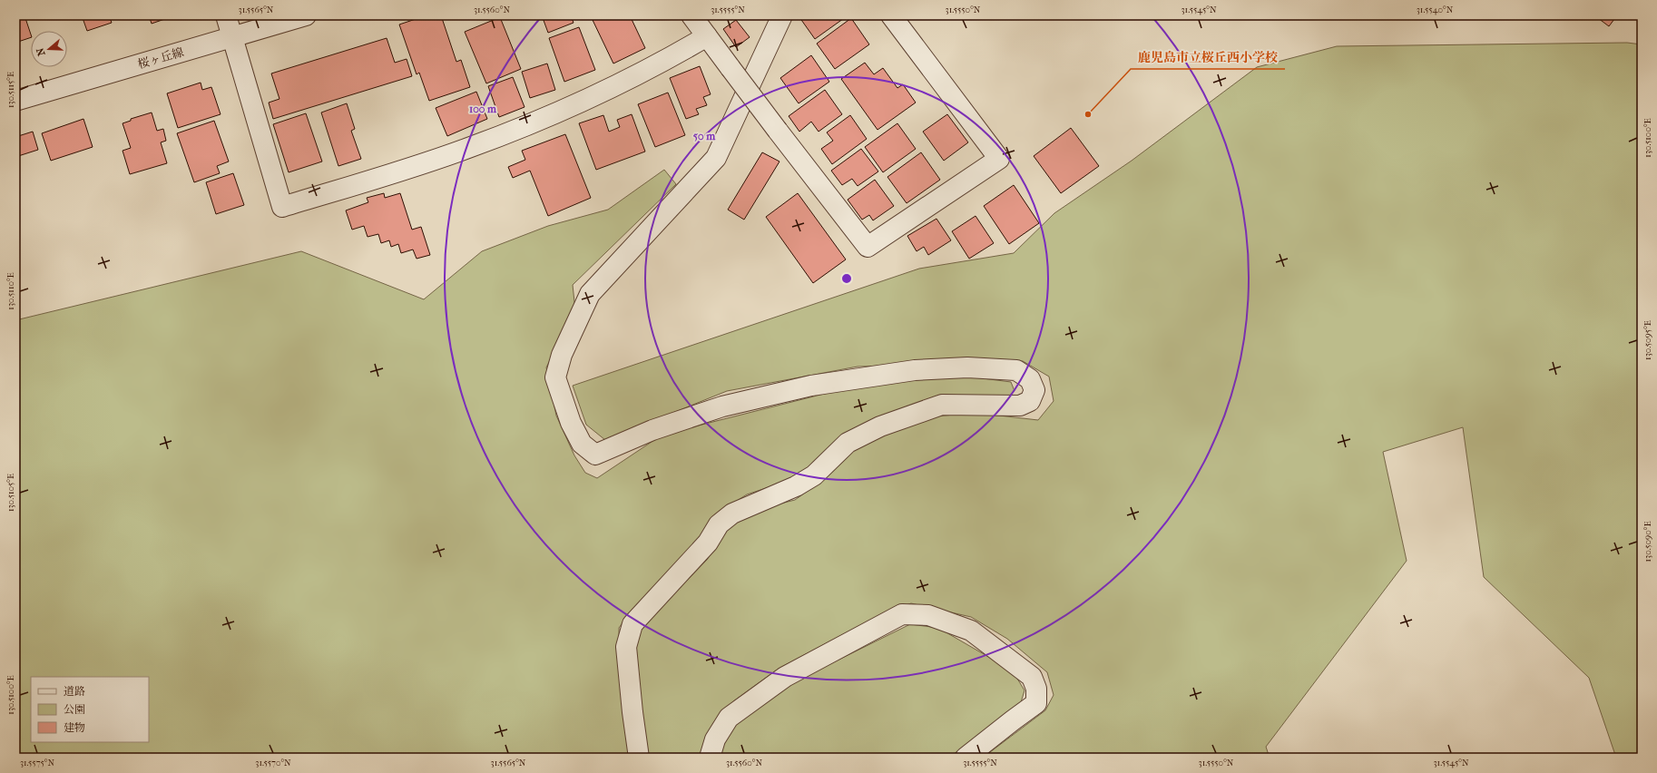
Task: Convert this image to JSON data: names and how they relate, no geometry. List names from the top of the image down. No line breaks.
{"streets":{"street":["桜ヶ丘線"]},"places":["鹿児島市立桜丘西小学校"],"legend":["道路","公園","建物"],"north":"left","coordinates":["31.5565°N","31.5560°N","31.5555°N","31.5550°N","31.5545°N","31.5540°N","130.5115°E","130.5100°E","130.5110°E","130.5095°E","130.5105°E","130.5090°E","31.5575°N","31.5570°N"],"rings":["100 m","50 m"]}
